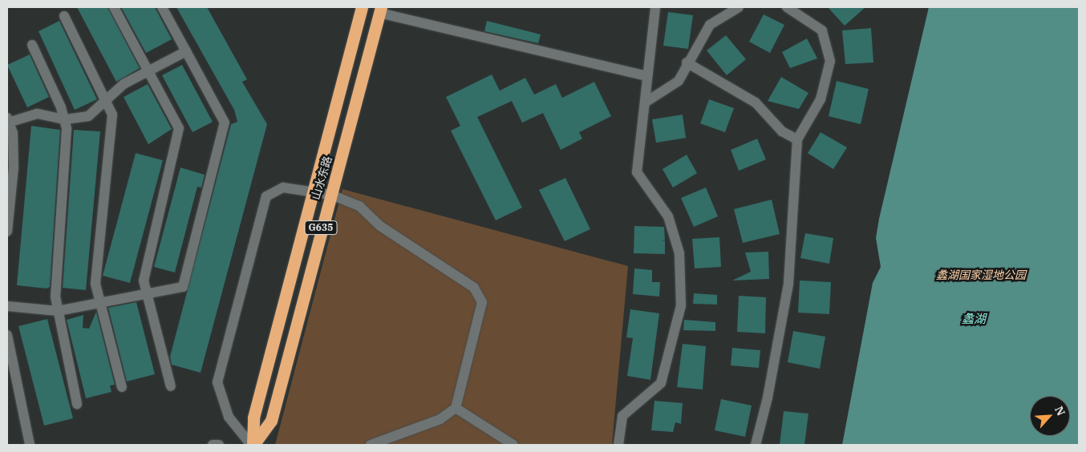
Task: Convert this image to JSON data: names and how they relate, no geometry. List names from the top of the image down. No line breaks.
{"streets":{"highway":["山水东路","G635"]},"water":["蠡湖"],"parks":["蠡湖国家湿地公园"],"north":"top right"}
